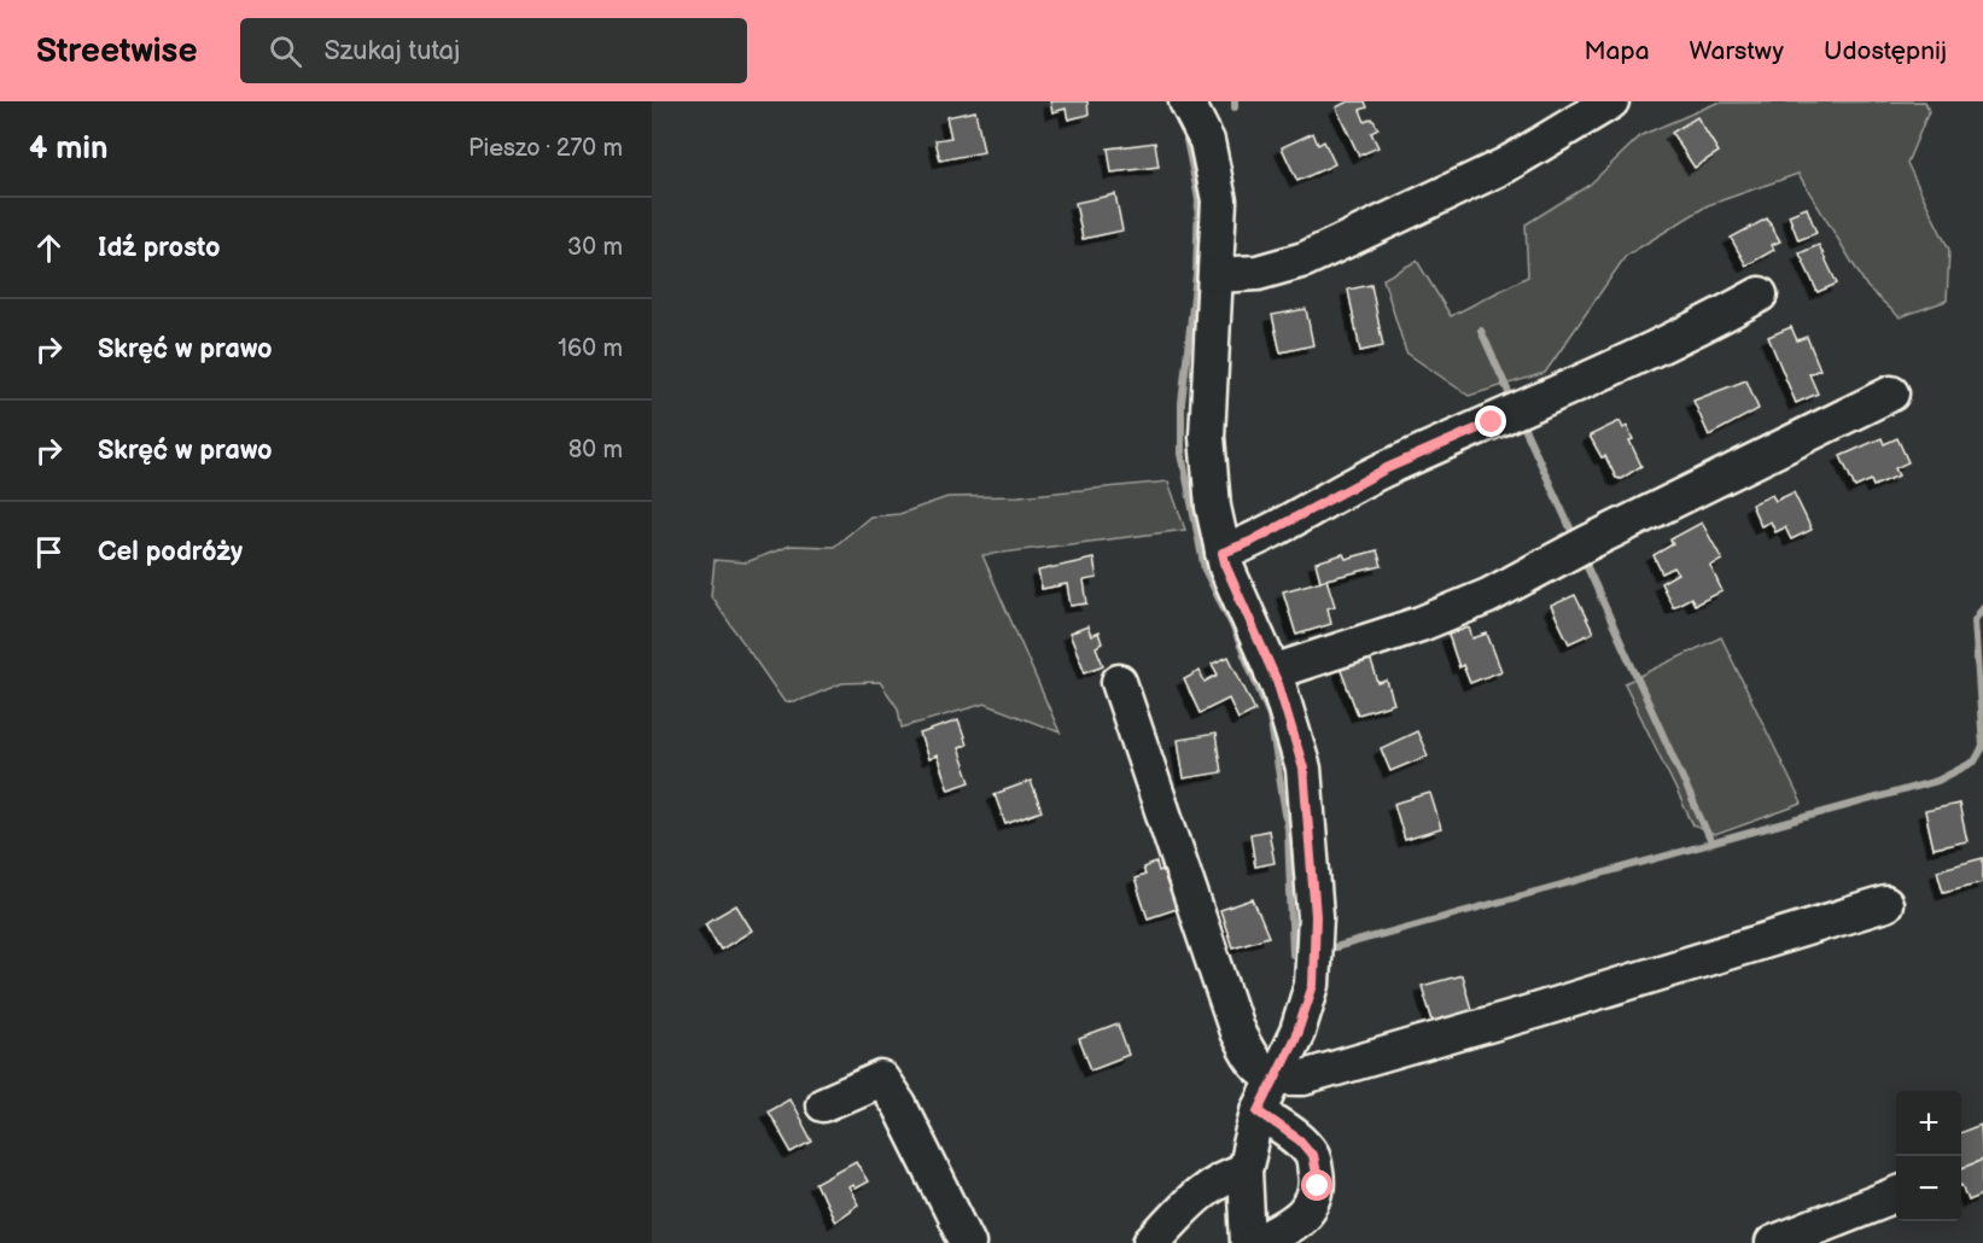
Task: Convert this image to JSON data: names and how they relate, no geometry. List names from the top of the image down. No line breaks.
{"page":{"header":"Streetwise","search":"Szukaj tutaj","nav":["Mapa","Warstwy","Udostępnij"],"heading":["4 min","Pieszo · 270 m"],"list":[["Idź prosto","30 m"],["Skręć w prawo","160 m"],["Skręć w prawo","80 m"],"Cel podróży"],"map_buttons":["+","−"]}}
